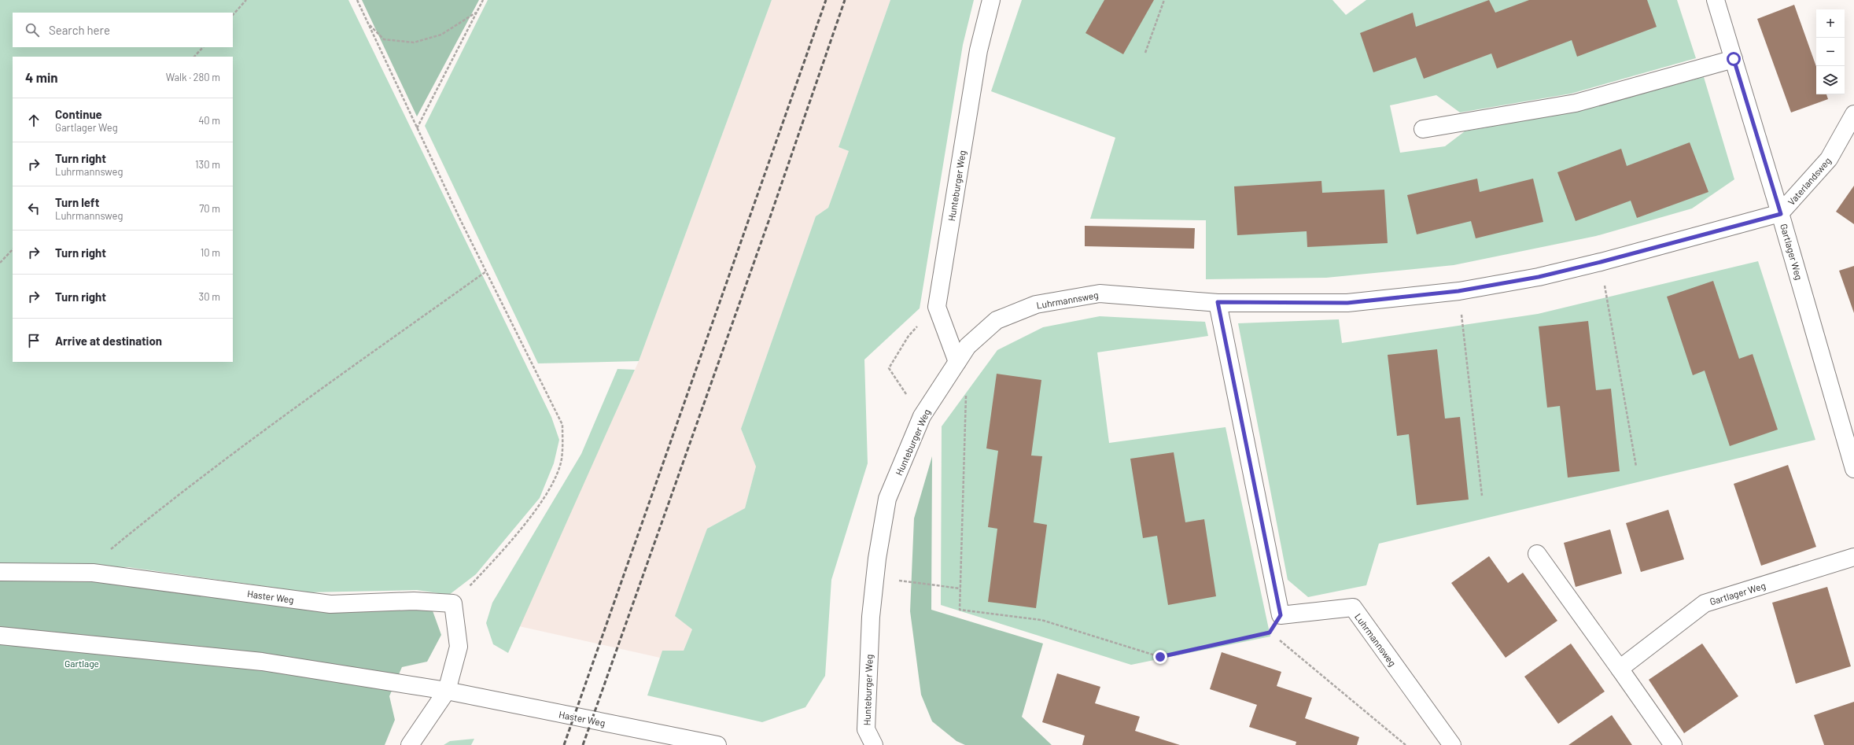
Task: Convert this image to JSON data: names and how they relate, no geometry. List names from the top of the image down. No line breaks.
{"streets":{"street":["Vaterlandsweg","Hunteburger Weg","Gartlager Weg","Luhrmannsweg","Haster Weg"]},"crossings":[["Vaterlandsweg","Gartlager Weg"],["Vaterlandsweg","Luhrmannsweg"],["Hunteburger Weg","Luhrmannsweg"],["Gartlager Weg","Luhrmannsweg"]],"parks":["Gartlage"],"page":{"map_buttons":["+","−"],"search":"Search here","heading":["4 min","Walk · 280 m"],"list":[["Continue","Gartlager Weg","40 m"],["Turn right","Luhrmannsweg","130 m"],["Turn left","Luhrmannsweg","70 m"],["Turn right","10 m"],["Turn right","30 m"],"Arrive at destination"]}}
